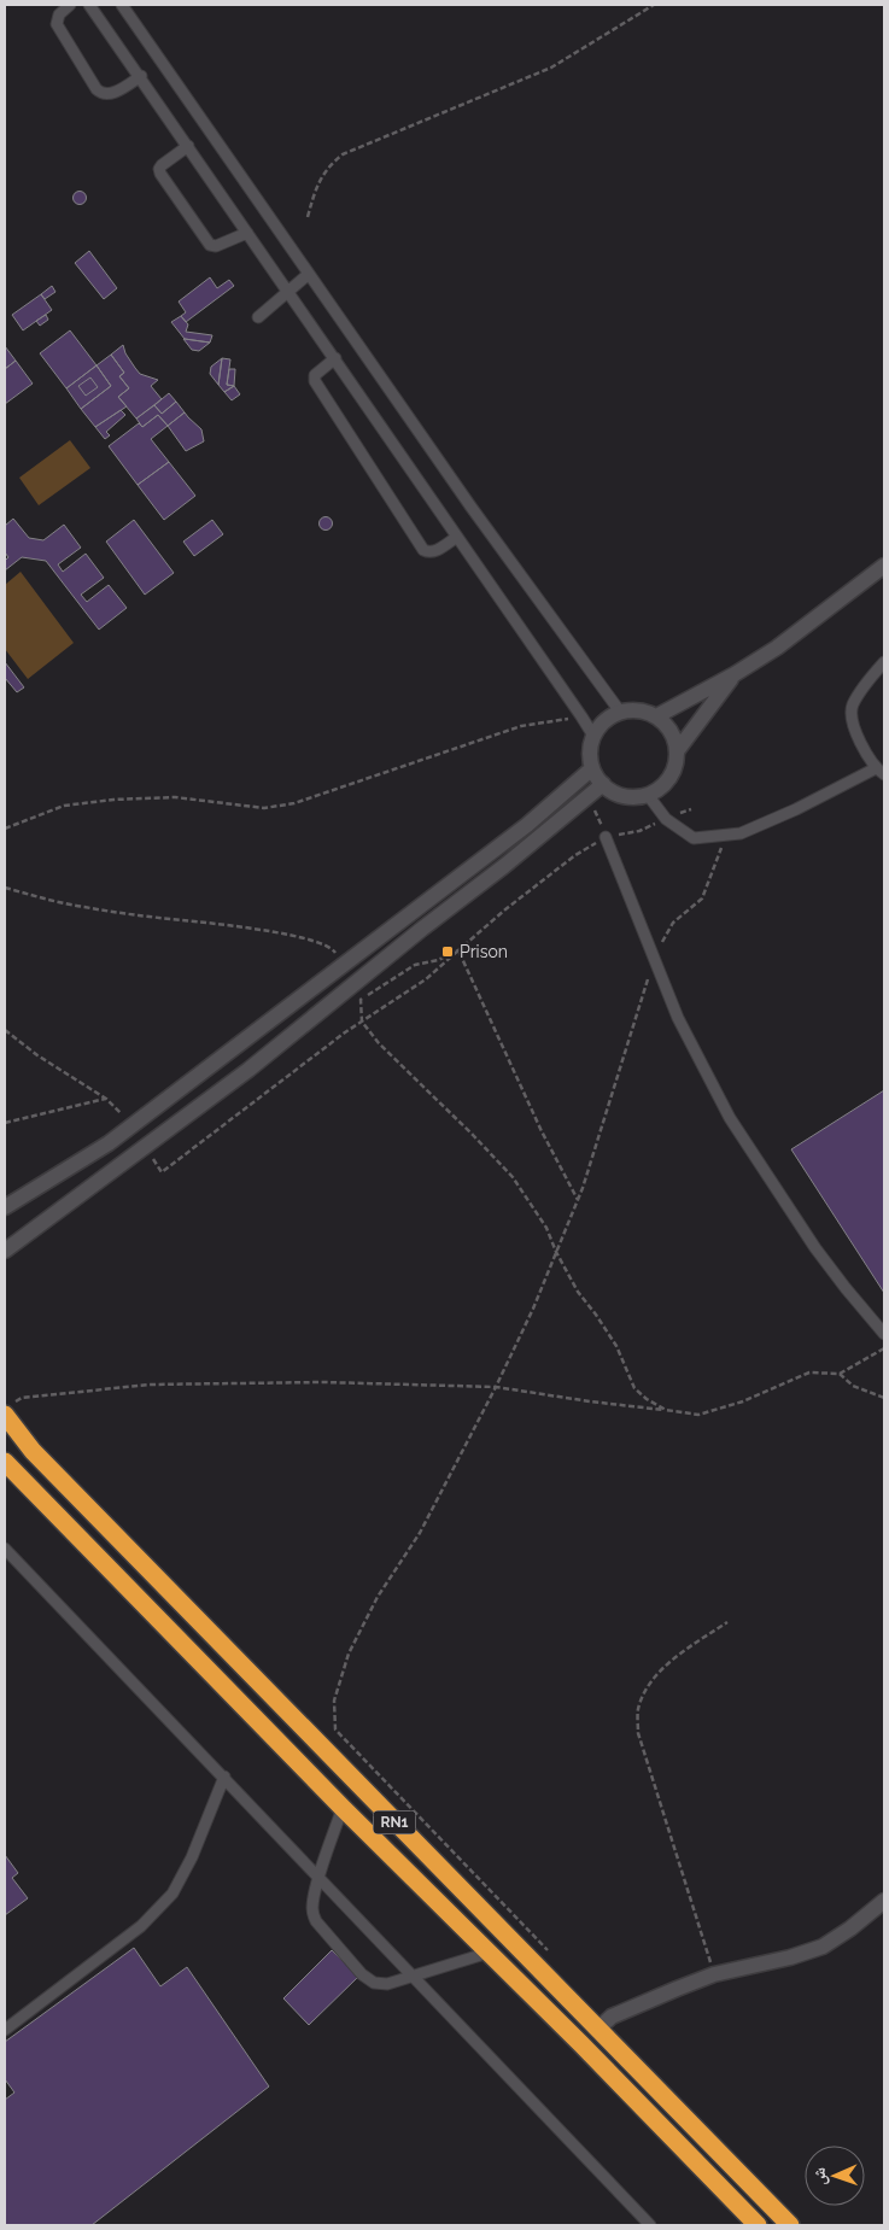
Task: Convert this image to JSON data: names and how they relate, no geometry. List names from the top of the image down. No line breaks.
{"streets":{"highway":["RN1"]},"places":{"transit":["Prison"]},"north":"left"}
